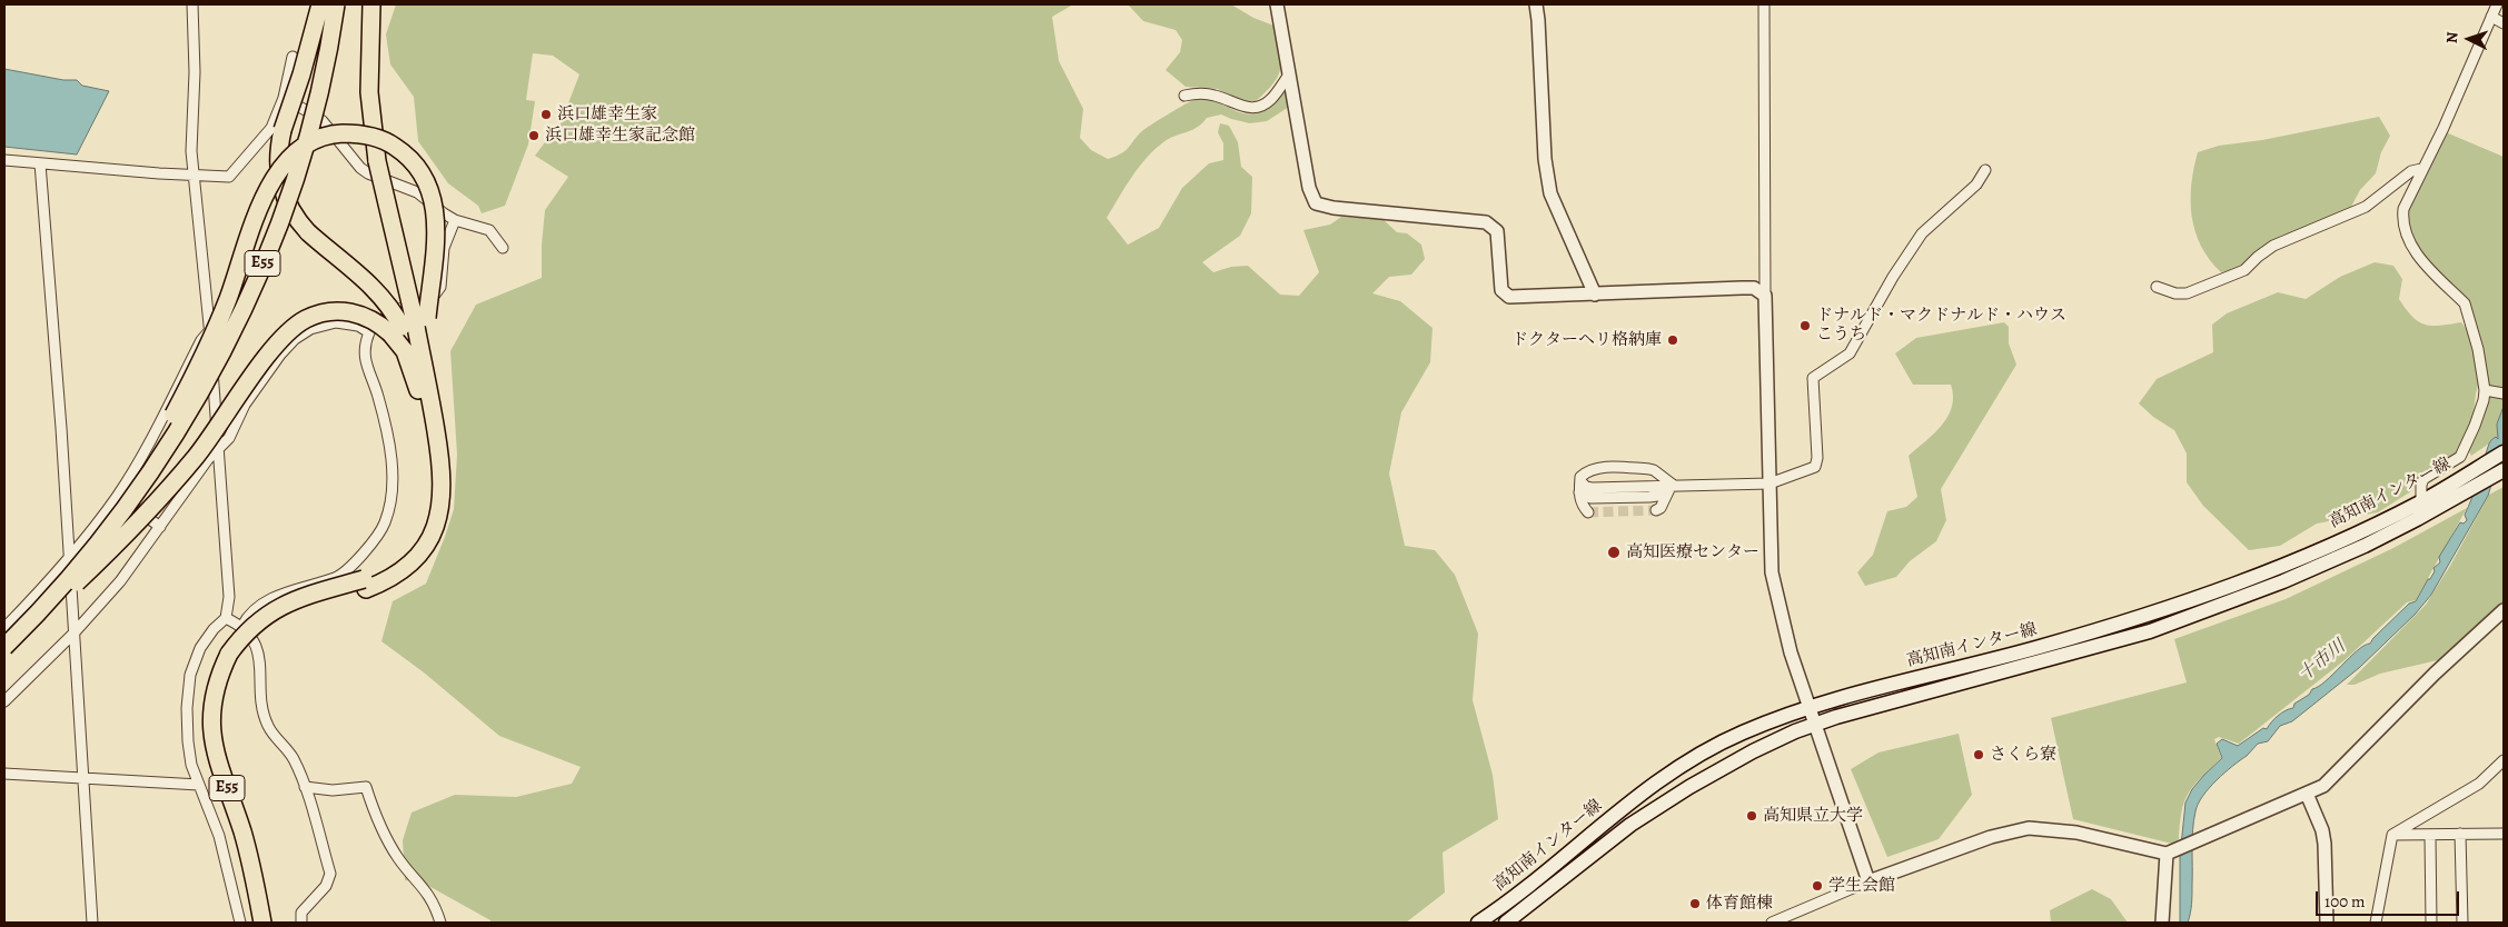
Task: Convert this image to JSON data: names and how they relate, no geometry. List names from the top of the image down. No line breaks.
{"streets":{"highway":["E55"],"main road":["高知南インター線"]},"water":["十市川"],"places":["浜口雄幸生家","浜口雄幸生家記念館","ドナルド・マクドナルド・ハウス こうち","ドクターヘリ格納庫","高知医療センター","さくら寮","高知県立大学","学生会館","体育館棟"],"scale_bar":"100 m","north":"left"}
